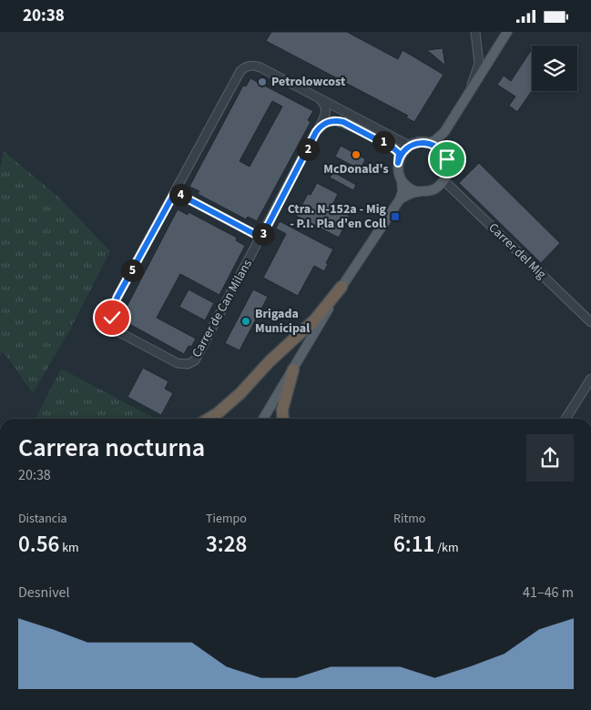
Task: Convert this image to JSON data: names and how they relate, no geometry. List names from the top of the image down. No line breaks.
{"streets":{"street":["Carrer del Mig","Carrer de Can Milans"]},"crossings":[["Carrer del Mig","Carrer de Can Milans"]],"places":{"other":["Petrolowcost","McDonald's","Brigada Municipal"],"transit":["Ctra. N-152a - Mig - P.I. Pla d'en Coll"]},"page":{"status":"20:38","pins":["1","2","4","3","5"],"heading":["Carrera nocturna","20:38"],"stats":[["Distancia","0.56 km"],["Tiempo","3:28"],["Ritmo","6:11 /km"]],"chart":["Desnivel","41–46 m"]}}
